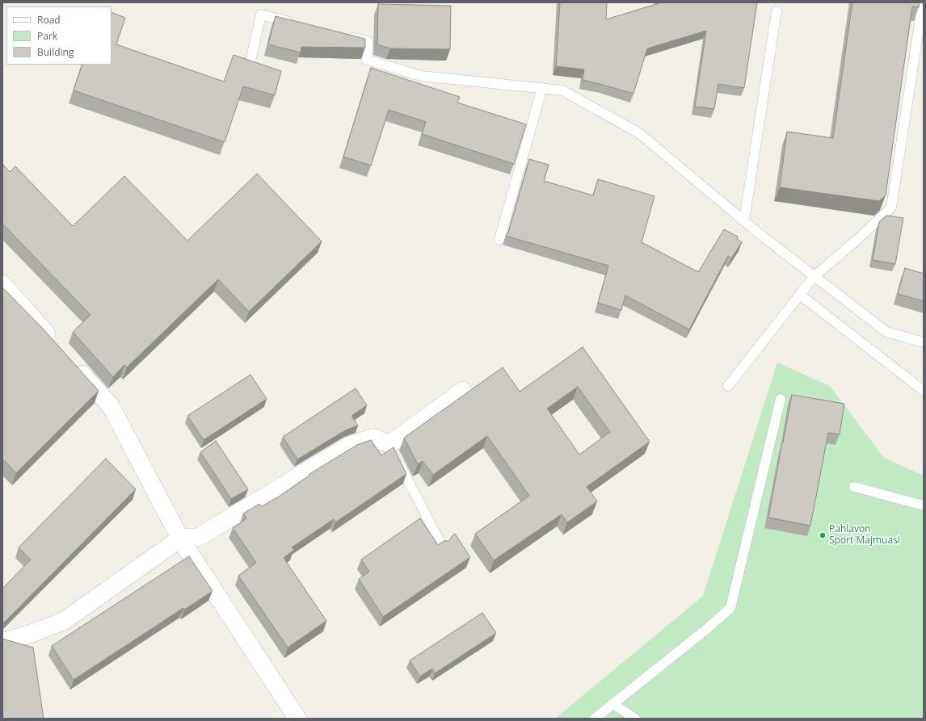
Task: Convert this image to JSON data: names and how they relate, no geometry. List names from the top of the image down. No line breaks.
{"places":["Pahlavon Sport Majmuasi"],"legend":["Road","Park","Building"]}
